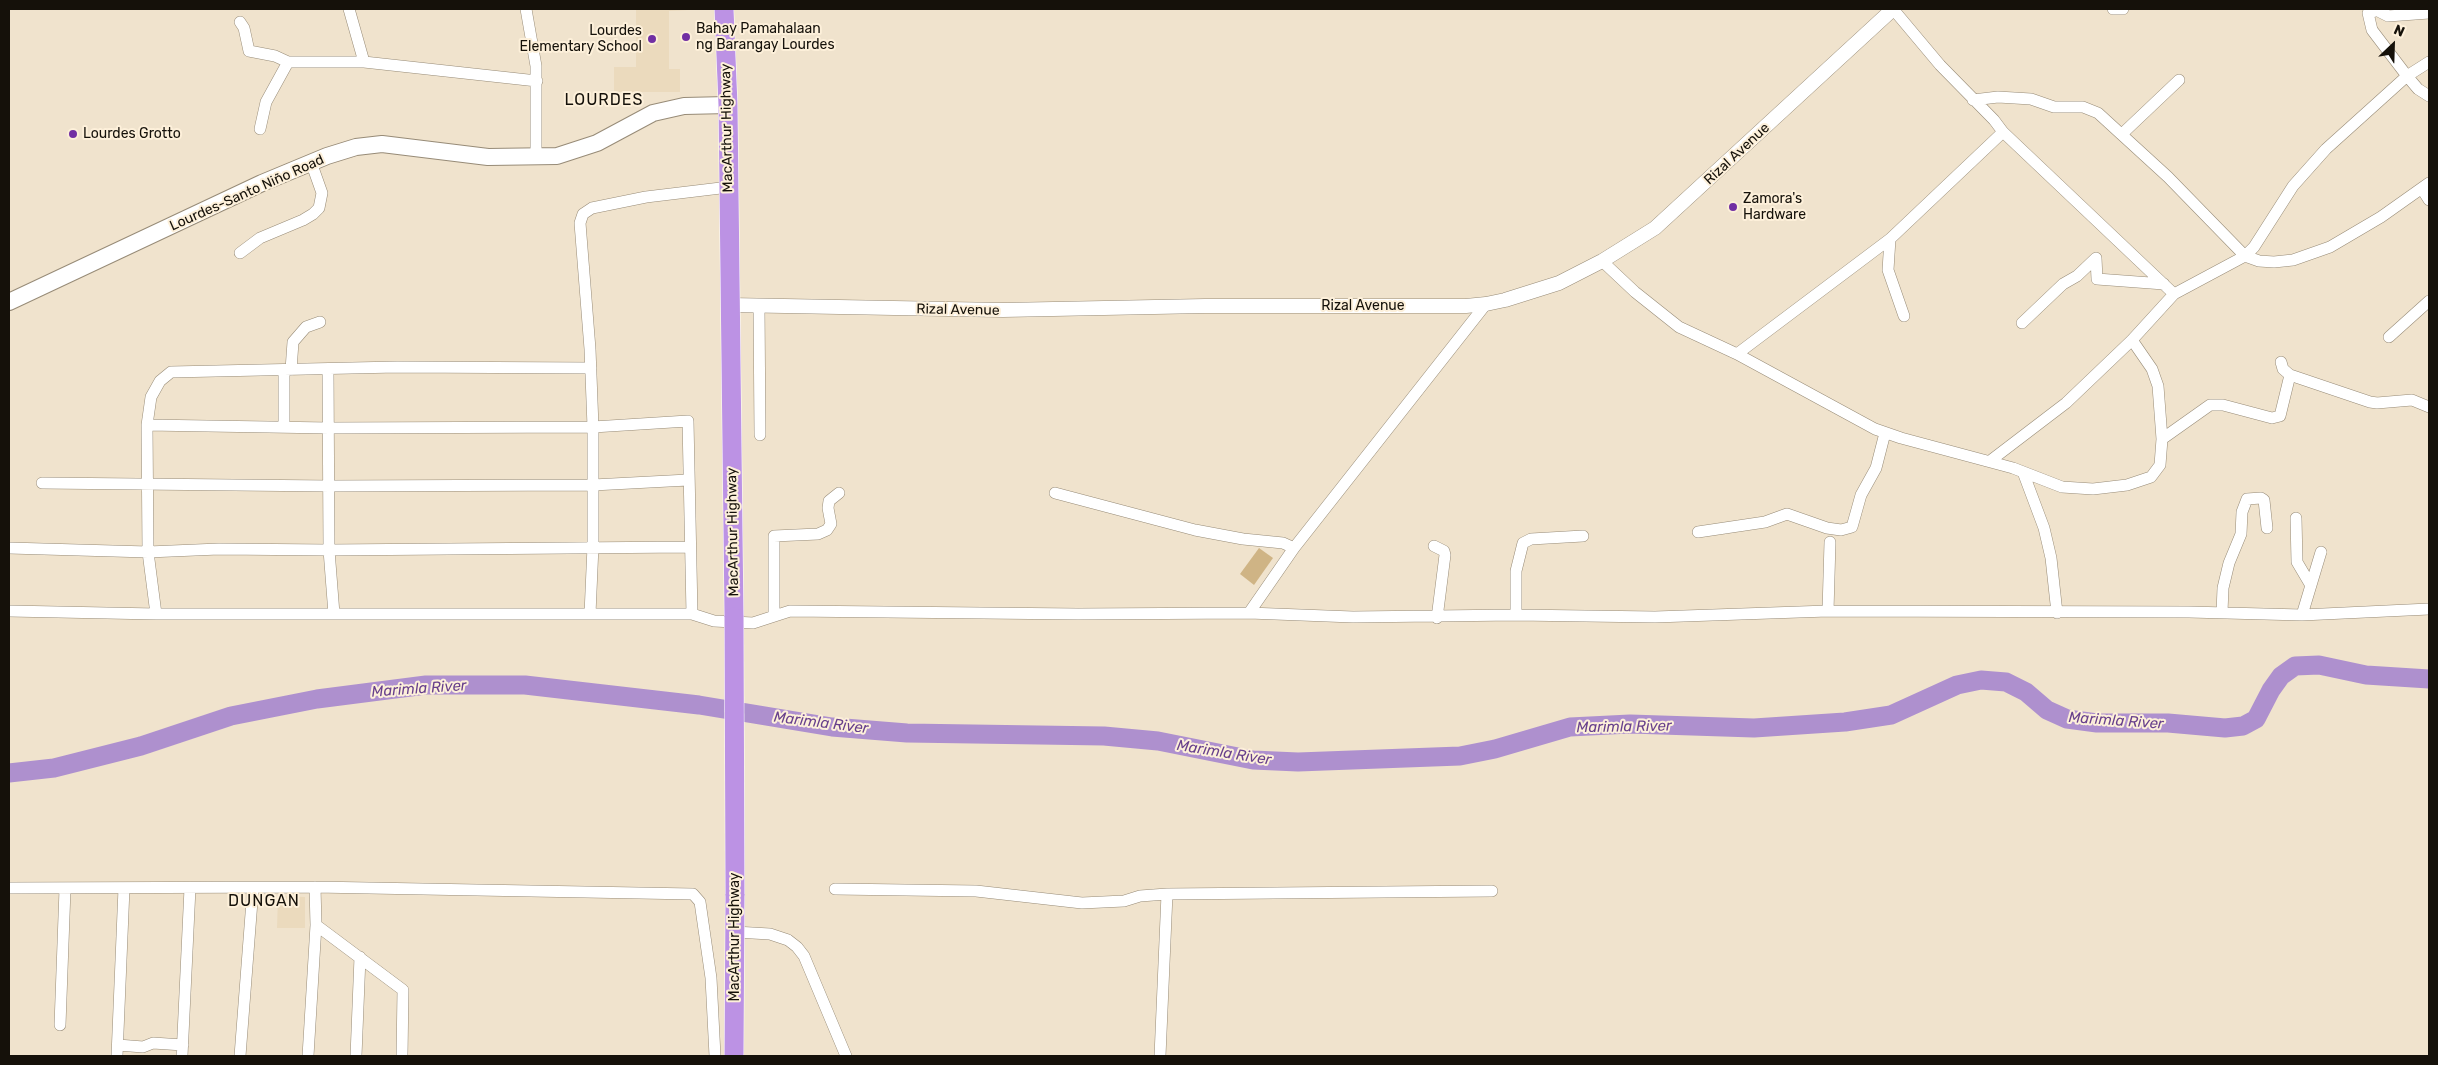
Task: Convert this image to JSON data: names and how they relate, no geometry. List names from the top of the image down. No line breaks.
{"streets":{"highway":["MacArthur Highway"],"main road":["Lourdes-Santo Niño Road"],"street":["Rizal Avenue"]},"crossings":[["MacArthur Highway","Rizal Avenue"],["MacArthur Highway","Lourdes-Santo Niño Road"]],"districts":["LOURDES","DUNGAN"],"water":["Marimla River"],"places":["Bahay Pamahalaan ng Barangay Lourdes","Lourdes Elementary School","Lourdes Grotto","Zamora's Hardware"],"north":"top right"}
